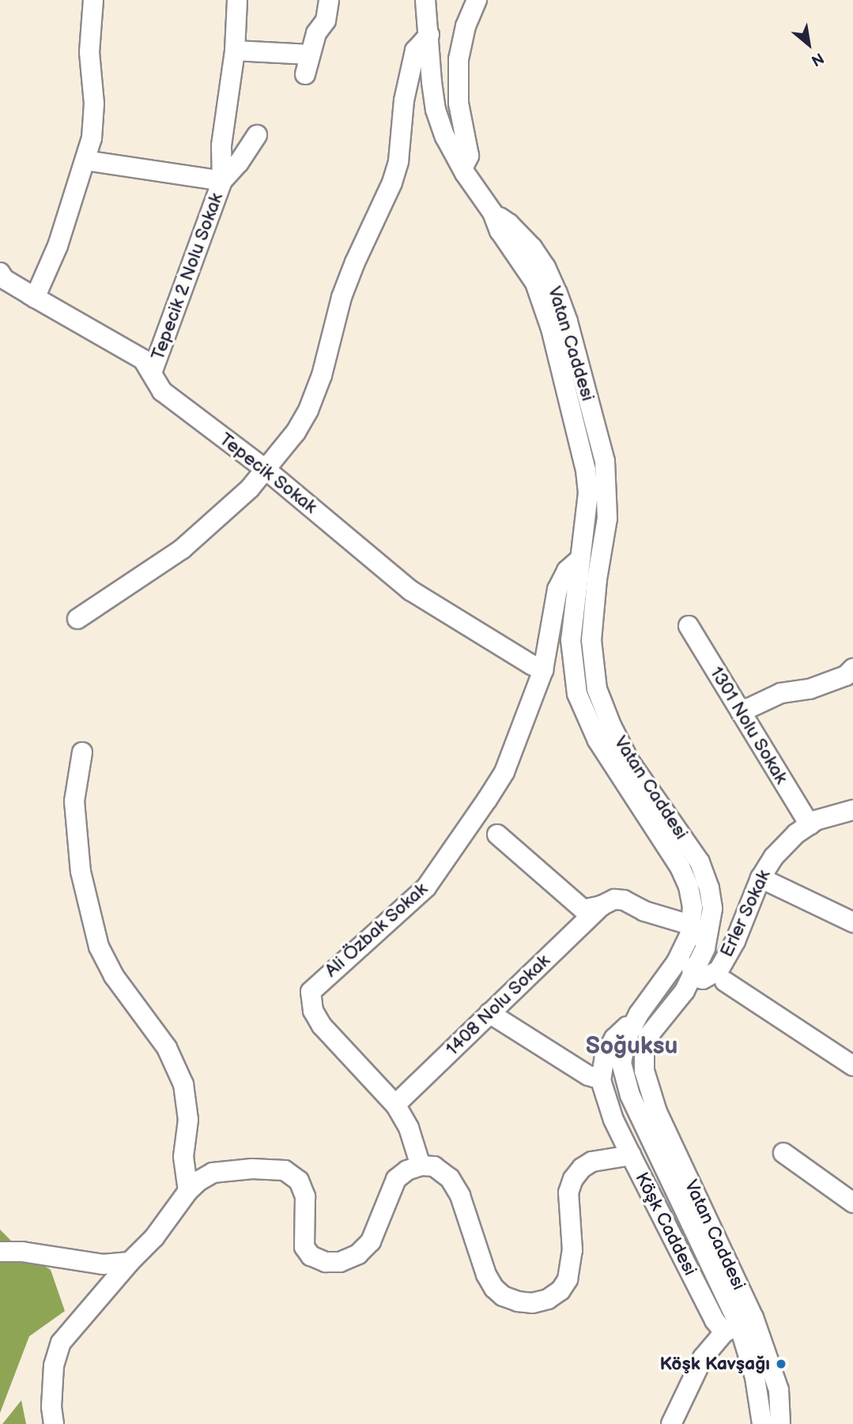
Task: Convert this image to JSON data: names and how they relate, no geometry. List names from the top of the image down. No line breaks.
{"streets":{"street":["Tepecik 2 Nolu Sokak","Vatan Caddesi","Tepecik Sokak","1301 Nolu Sokak","Erler Sokak","Ali Özbak Sokak","1408 Nolu Sokak","Köşk Caddesi"]},"crossings":[["Tepecik 2 Nolu Sokak","Tepecik Sokak"],["Vatan Caddesi","Erler Sokak"],["Vatan Caddesi","Ali Özbak Sokak"],["Vatan Caddesi","Köşk Caddesi"],["Tepecik Sokak","Ali Özbak Sokak"],["1301 Nolu Sokak","Erler Sokak"],["Ali Özbak Sokak","1408 Nolu Sokak"],["Ali Özbak Sokak","Köşk Caddesi"]],"districts":["Soğuksu"],"places":["Köşk Kavşağı"],"north":"bottom right"}
